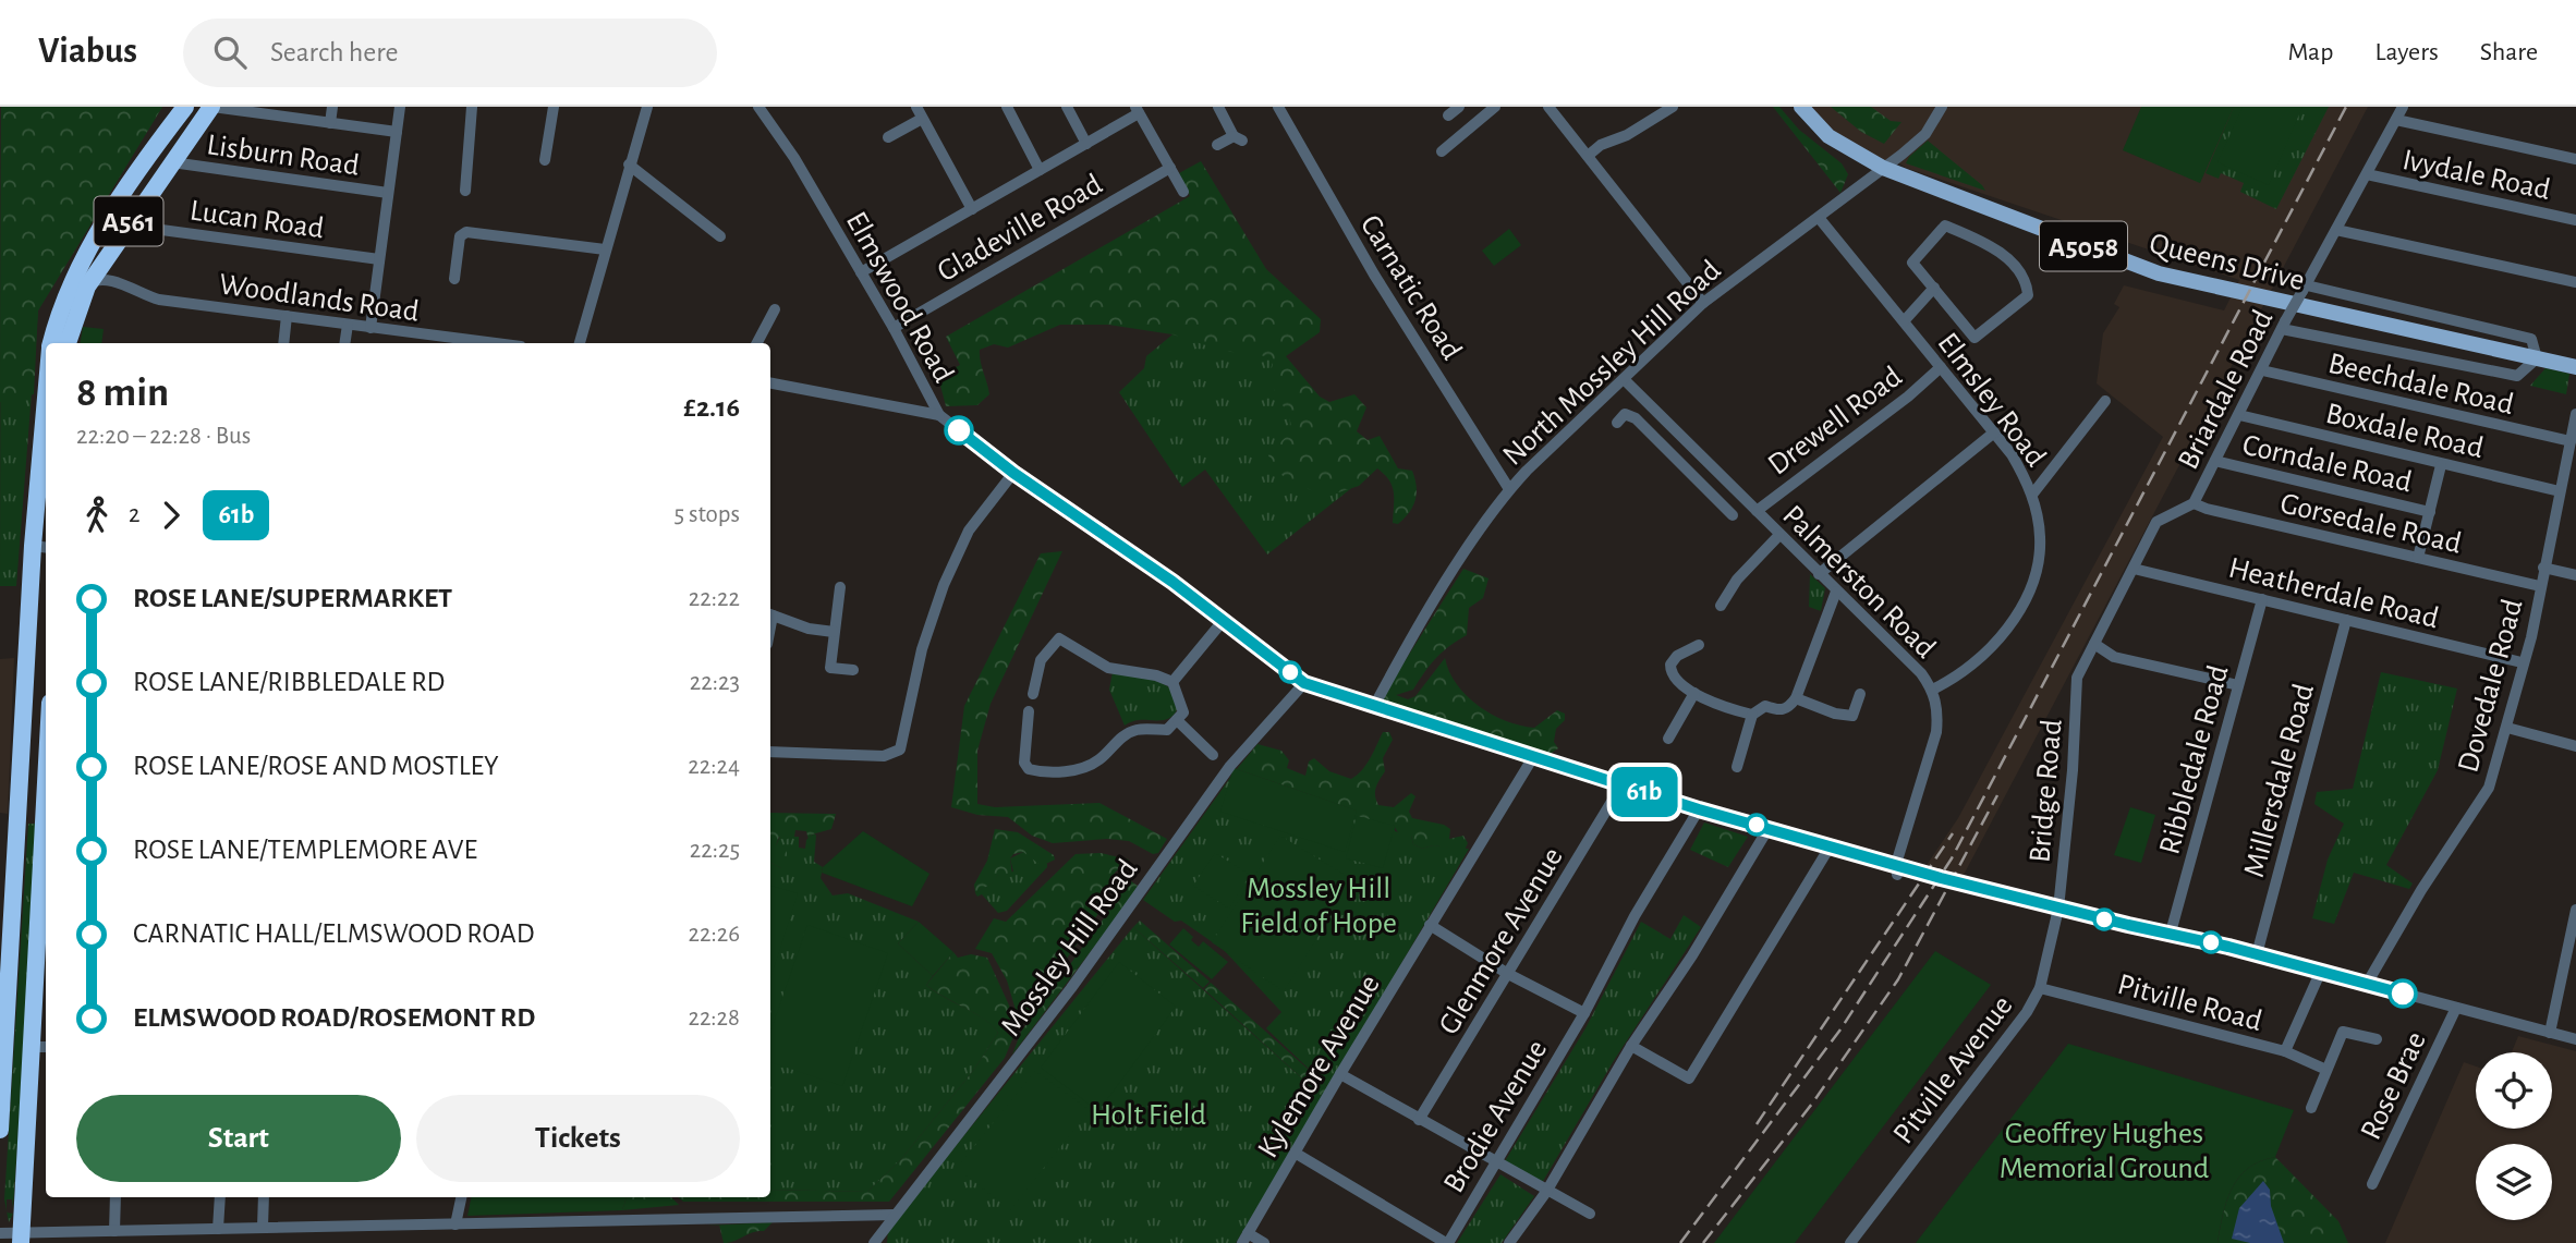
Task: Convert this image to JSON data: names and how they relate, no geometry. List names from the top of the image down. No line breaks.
{"streets":{"highway":["A561"],"main road":["A5058","Queens Drive"],"street":["Lisburn Road","Ivydale Road","Lucan Road","Gladeville Road","Carnatic Road","Woodlands Road","Elmswood Road","North Mossley Hill Road","Beechdale Road","Briardale Road","Elmsley Road","Drewell Road","Boxdale Road","Corndale Road","Gorsedale Road","Palmerston Road","Heatherdale Road","Dovedale Road","Ribbledale Road","Millersdale Road","Bridge Road","Glenmore Avenue","Mossley Hill Road","Pitville Road","Kylemore Avenue","Pitville Avenue","Rose Brae","Brodie Avenue"]},"crossings":[["Lisburn Road","A561"],["Ivydale Road","Briardale Road"],["Lucan Road","A561"],["Gladeville Road","Elmswood Road"],["Queens Drive","North Mossley Hill Road"],["Queens Drive","Briardale Road"],["Carnatic Road","North Mossley Hill Road"],["Elmswood Road","North Mossley Hill Road"],["Elmswood Road","Palmerston Road"],["Elmswood Road","Dovedale Road"],["Elmswood Road","Ribbledale Road"],["Elmswood Road","Millersdale Road"],["Elmswood Road","Bridge Road"],["Elmswood Road","Glenmore Avenue"],["Elmswood Road","Mossley Hill Road"],["Elmswood Road","Pitville Road"],["Elmswood Road","Kylemore Avenue"],["Elmswood Road","Pitville Avenue"],["Elmswood Road","Rose Brae"],["Elmswood Road","Brodie Avenue"],["North Mossley Hill Road","Elmsley Road"],["North Mossley Hill Road","Palmerston Road"],["Beechdale Road","Briardale Road"],["Beechdale Road","Dovedale Road"],["Briardale Road","Boxdale Road"],["Briardale Road","Corndale Road"],["Briardale Road","Gorsedale Road"],["Briardale Road","Heatherdale Road"],["Briardale Road","Bridge Road"],["Elmsley Road","Drewell Road"],["Elmsley Road","Palmerston Road"],["Drewell Road","Palmerston Road"],["Boxdale Road","Dovedale Road"],["Gorsedale Road","Dovedale Road"],["Heatherdale Road","Dovedale Road"],["Heatherdale Road","Ribbledale Road"],["Heatherdale Road","Millersdale Road"],["Bridge Road","Pitville Avenue"],["Pitville Road","Pitville Avenue"]],"parks":["Mossley Hill Field of Hope","Holt Field","Geoffrey Hughes Memorial Ground"],"lines":["bus line 61b"],"page":{"header":"Viabus","search":"Search here","nav":["Map","Layers","Share"],"on_map":"61b","heading":["8 min","22:20 – 22:28 · Bus","£2.16"],"legs":["2","61b","5 stops"],"list":[{"name":"ROSE LANE/SUPERMARKET","value":"22:22"},{"name":"ROSE LANE/RIBBLEDALE RD","value":"22:23"},{"name":"ROSE LANE/ROSE AND MOSTLEY","value":"22:24"},{"name":"ROSE LANE/TEMPLEMORE AVE","value":"22:25"},{"name":"CARNATIC HALL/ELMSWOOD ROAD","value":"22:26"},{"name":"ELMSWOOD ROAD/ROSEMONT RD","value":"22:28"}],"buttons":["Start","Tickets"]}}
